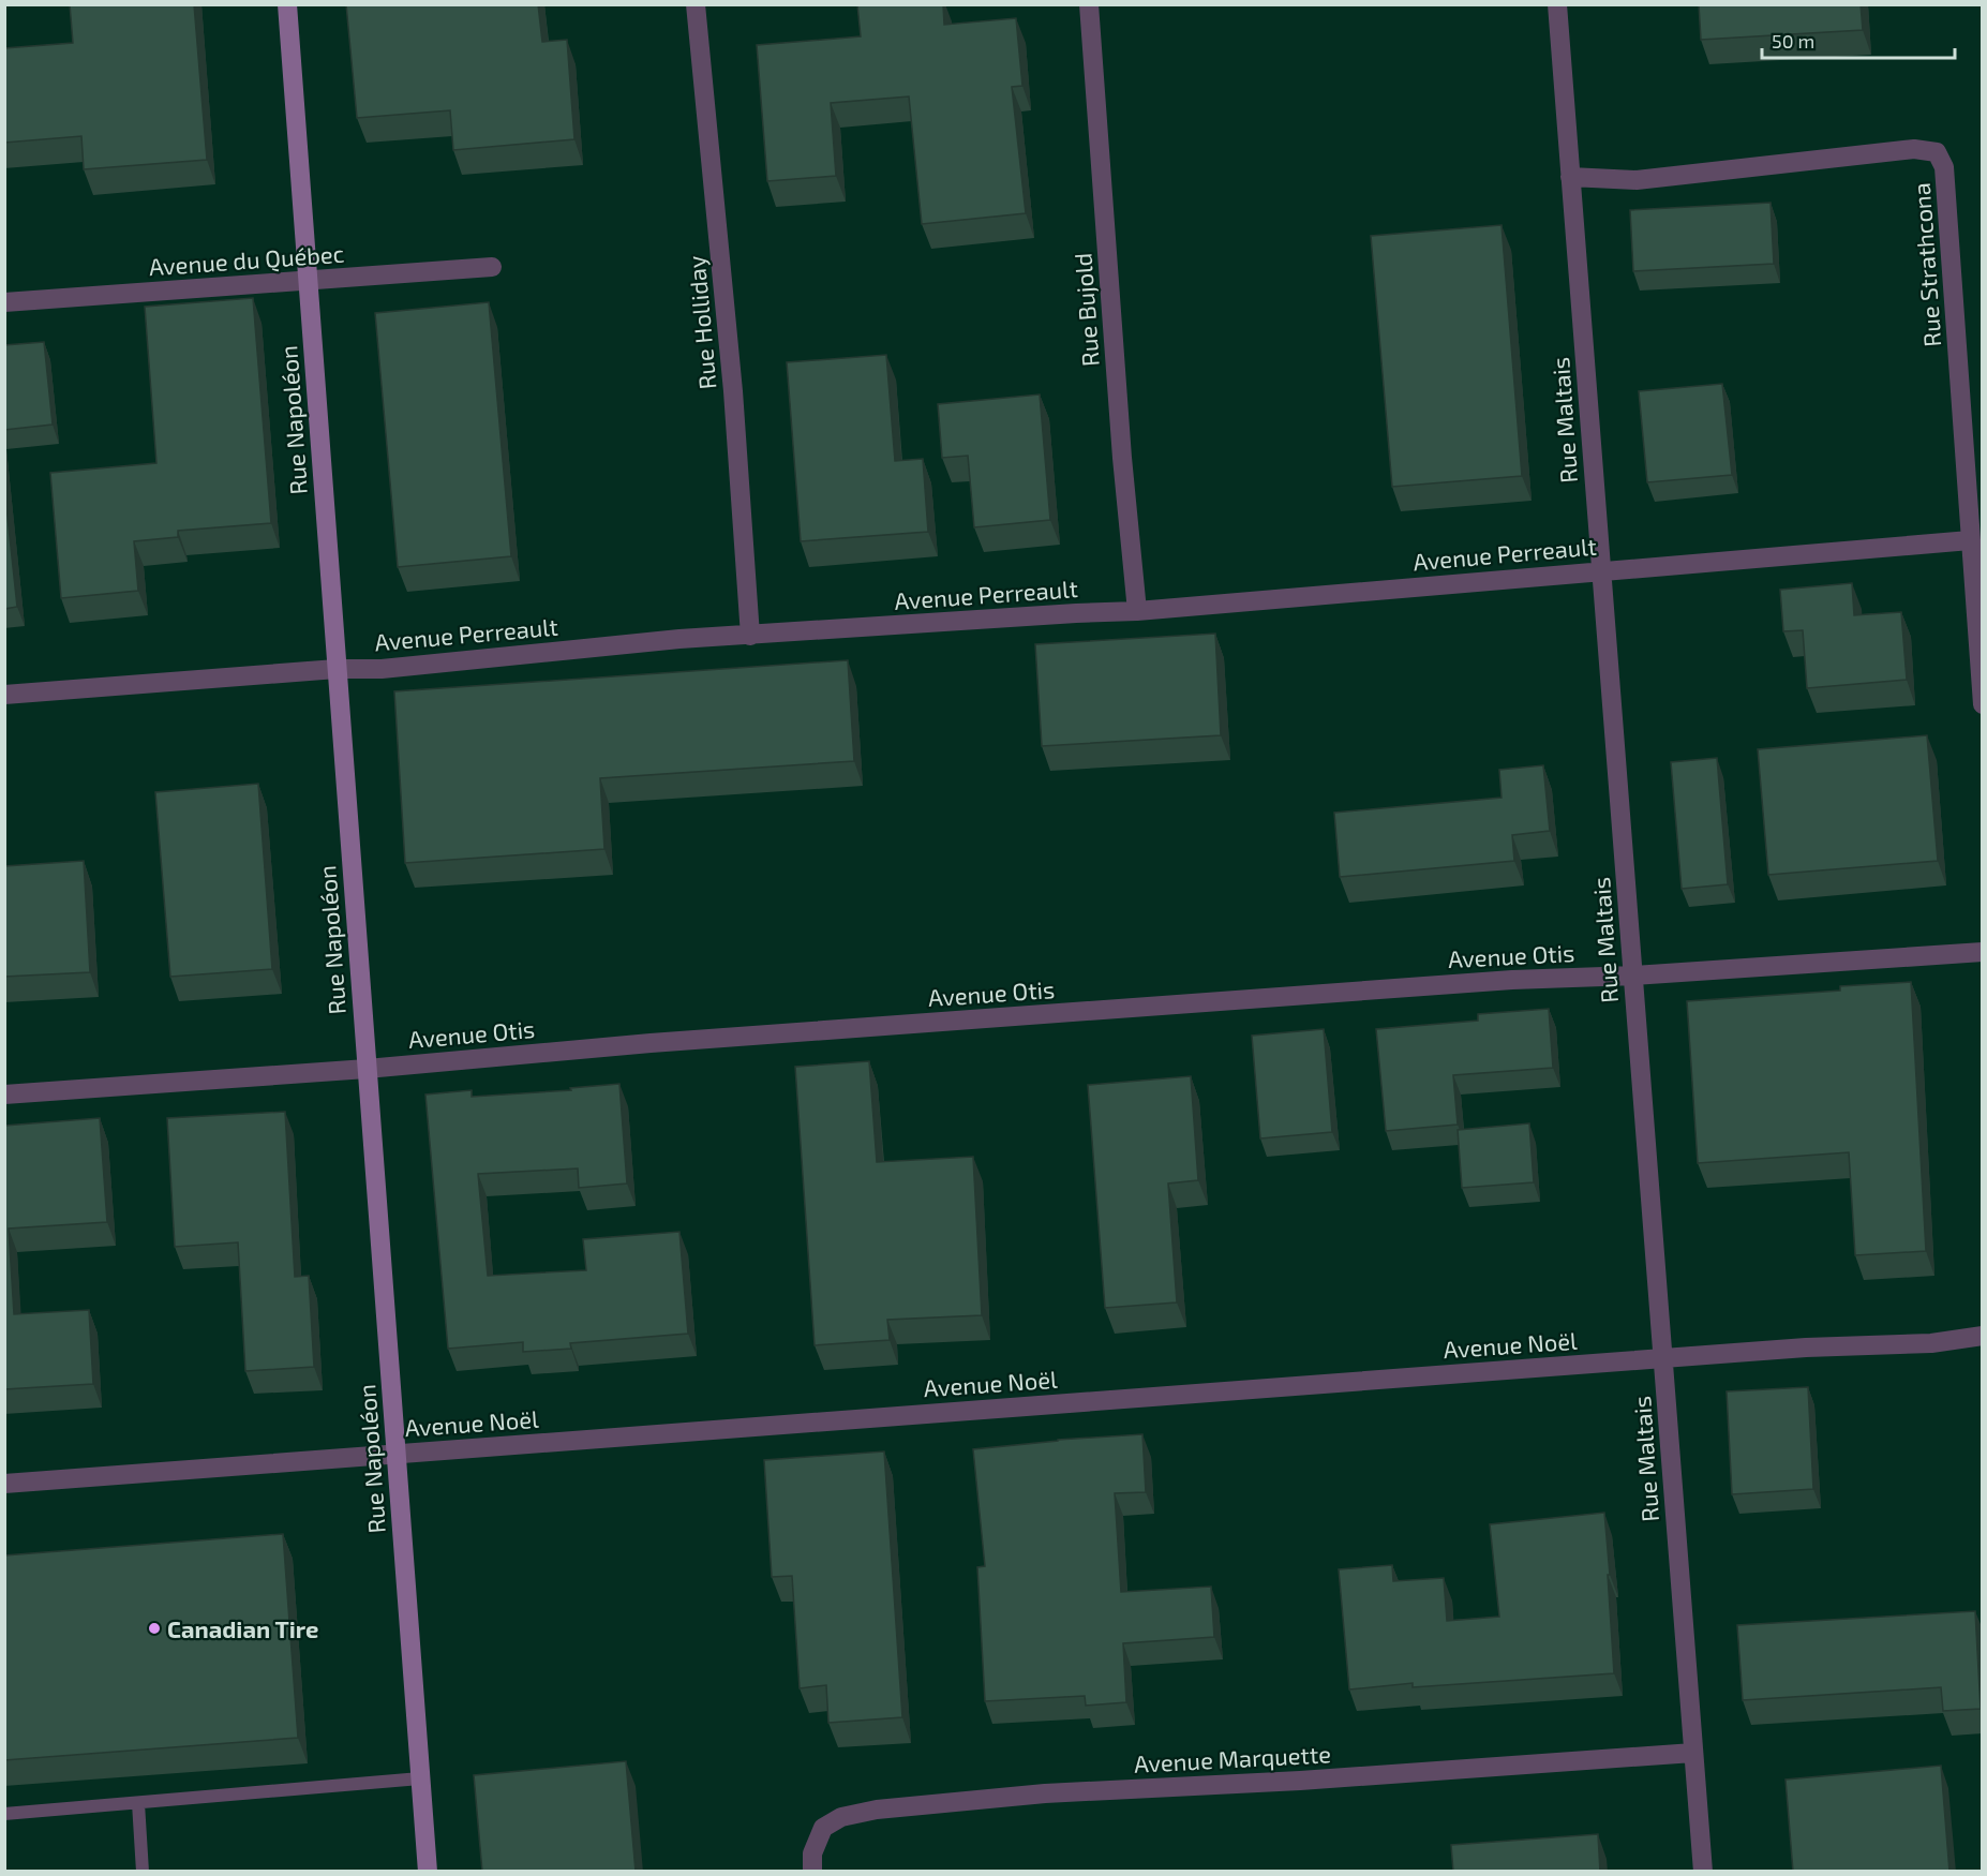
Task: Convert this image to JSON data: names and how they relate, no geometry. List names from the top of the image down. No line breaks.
{"streets":{"street":["Avenue du Québec","Rue Strathcona","Rue Bujold","Rue Holliday","Rue Napoléon","Rue Maltais","Avenue Perreault","Avenue Otis","Avenue Noël","Avenue Marquette"]},"crossings":[["Avenue du Québec","Rue Napoléon"],["Rue Strathcona","Rue Maltais"],["Rue Strathcona","Avenue Perreault"],["Rue Bujold","Avenue Perreault"],["Rue Holliday","Avenue Perreault"],["Rue Napoléon","Avenue Perreault"],["Rue Napoléon","Avenue Otis"],["Rue Napoléon","Avenue Noël"],["Rue Maltais","Avenue Perreault"],["Rue Maltais","Avenue Otis"],["Rue Maltais","Avenue Noël"],["Rue Maltais","Avenue Marquette"]],"places":["Canadian Tire"],"scale_bar":"50 m"}
